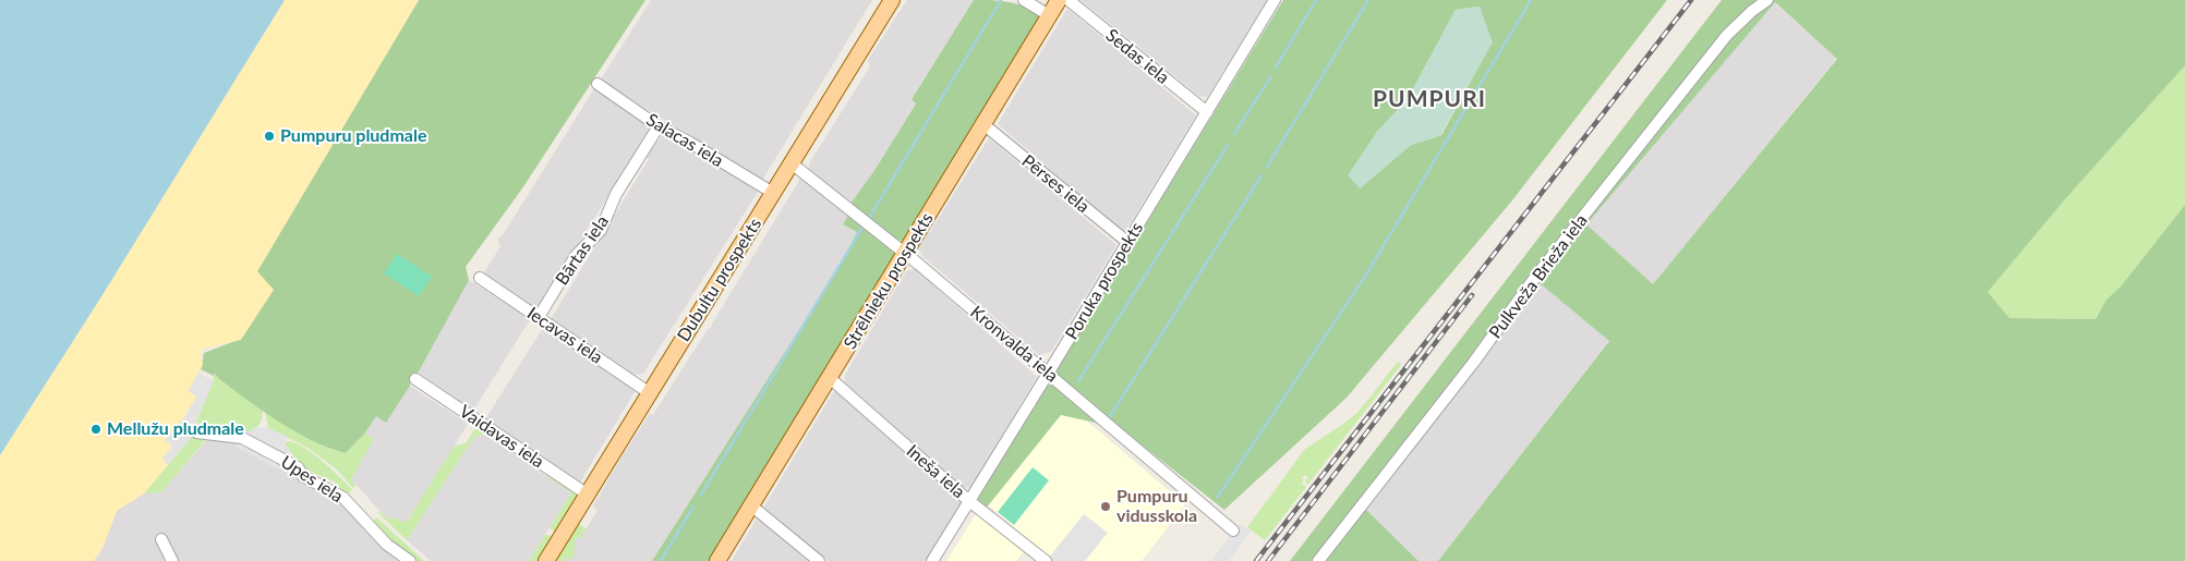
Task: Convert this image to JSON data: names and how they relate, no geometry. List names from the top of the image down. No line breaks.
{"streets":{"main road":["Dubultu prospekts","Strēlnieku prospekts"],"street":["Sedas iela","Salacas iela","Pērses iela","Bārtas iela","Pulkveža Brieža iela","Poruka prospekts","Iecavas iela","Kronvalda iela","Vaidavas iela","Ineša iela","Upes iela"]},"crossings":[["Sedas iela","Poruka prospekts"],["Salacas iela","Bārtas iela"],["Salacas iela","Dubultu prospekts"],["Pērses iela","Strēlnieku prospekts"],["Pērses iela","Poruka prospekts"],["Bārtas iela","Iecavas iela"],["Dubultu prospekts","Iecavas iela"],["Dubultu prospekts","Kronvalda iela"],["Dubultu prospekts","Vaidavas iela"],["Strēlnieku prospekts","Kronvalda iela"],["Strēlnieku prospekts","Ineša iela"],["Poruka prospekts","Kronvalda iela"],["Poruka prospekts","Ineša iela"]],"districts":["PUMPURI"],"places":["Pumpuru pludmale","Mellužu pludmale","Pumpuru vidusskola"]}
